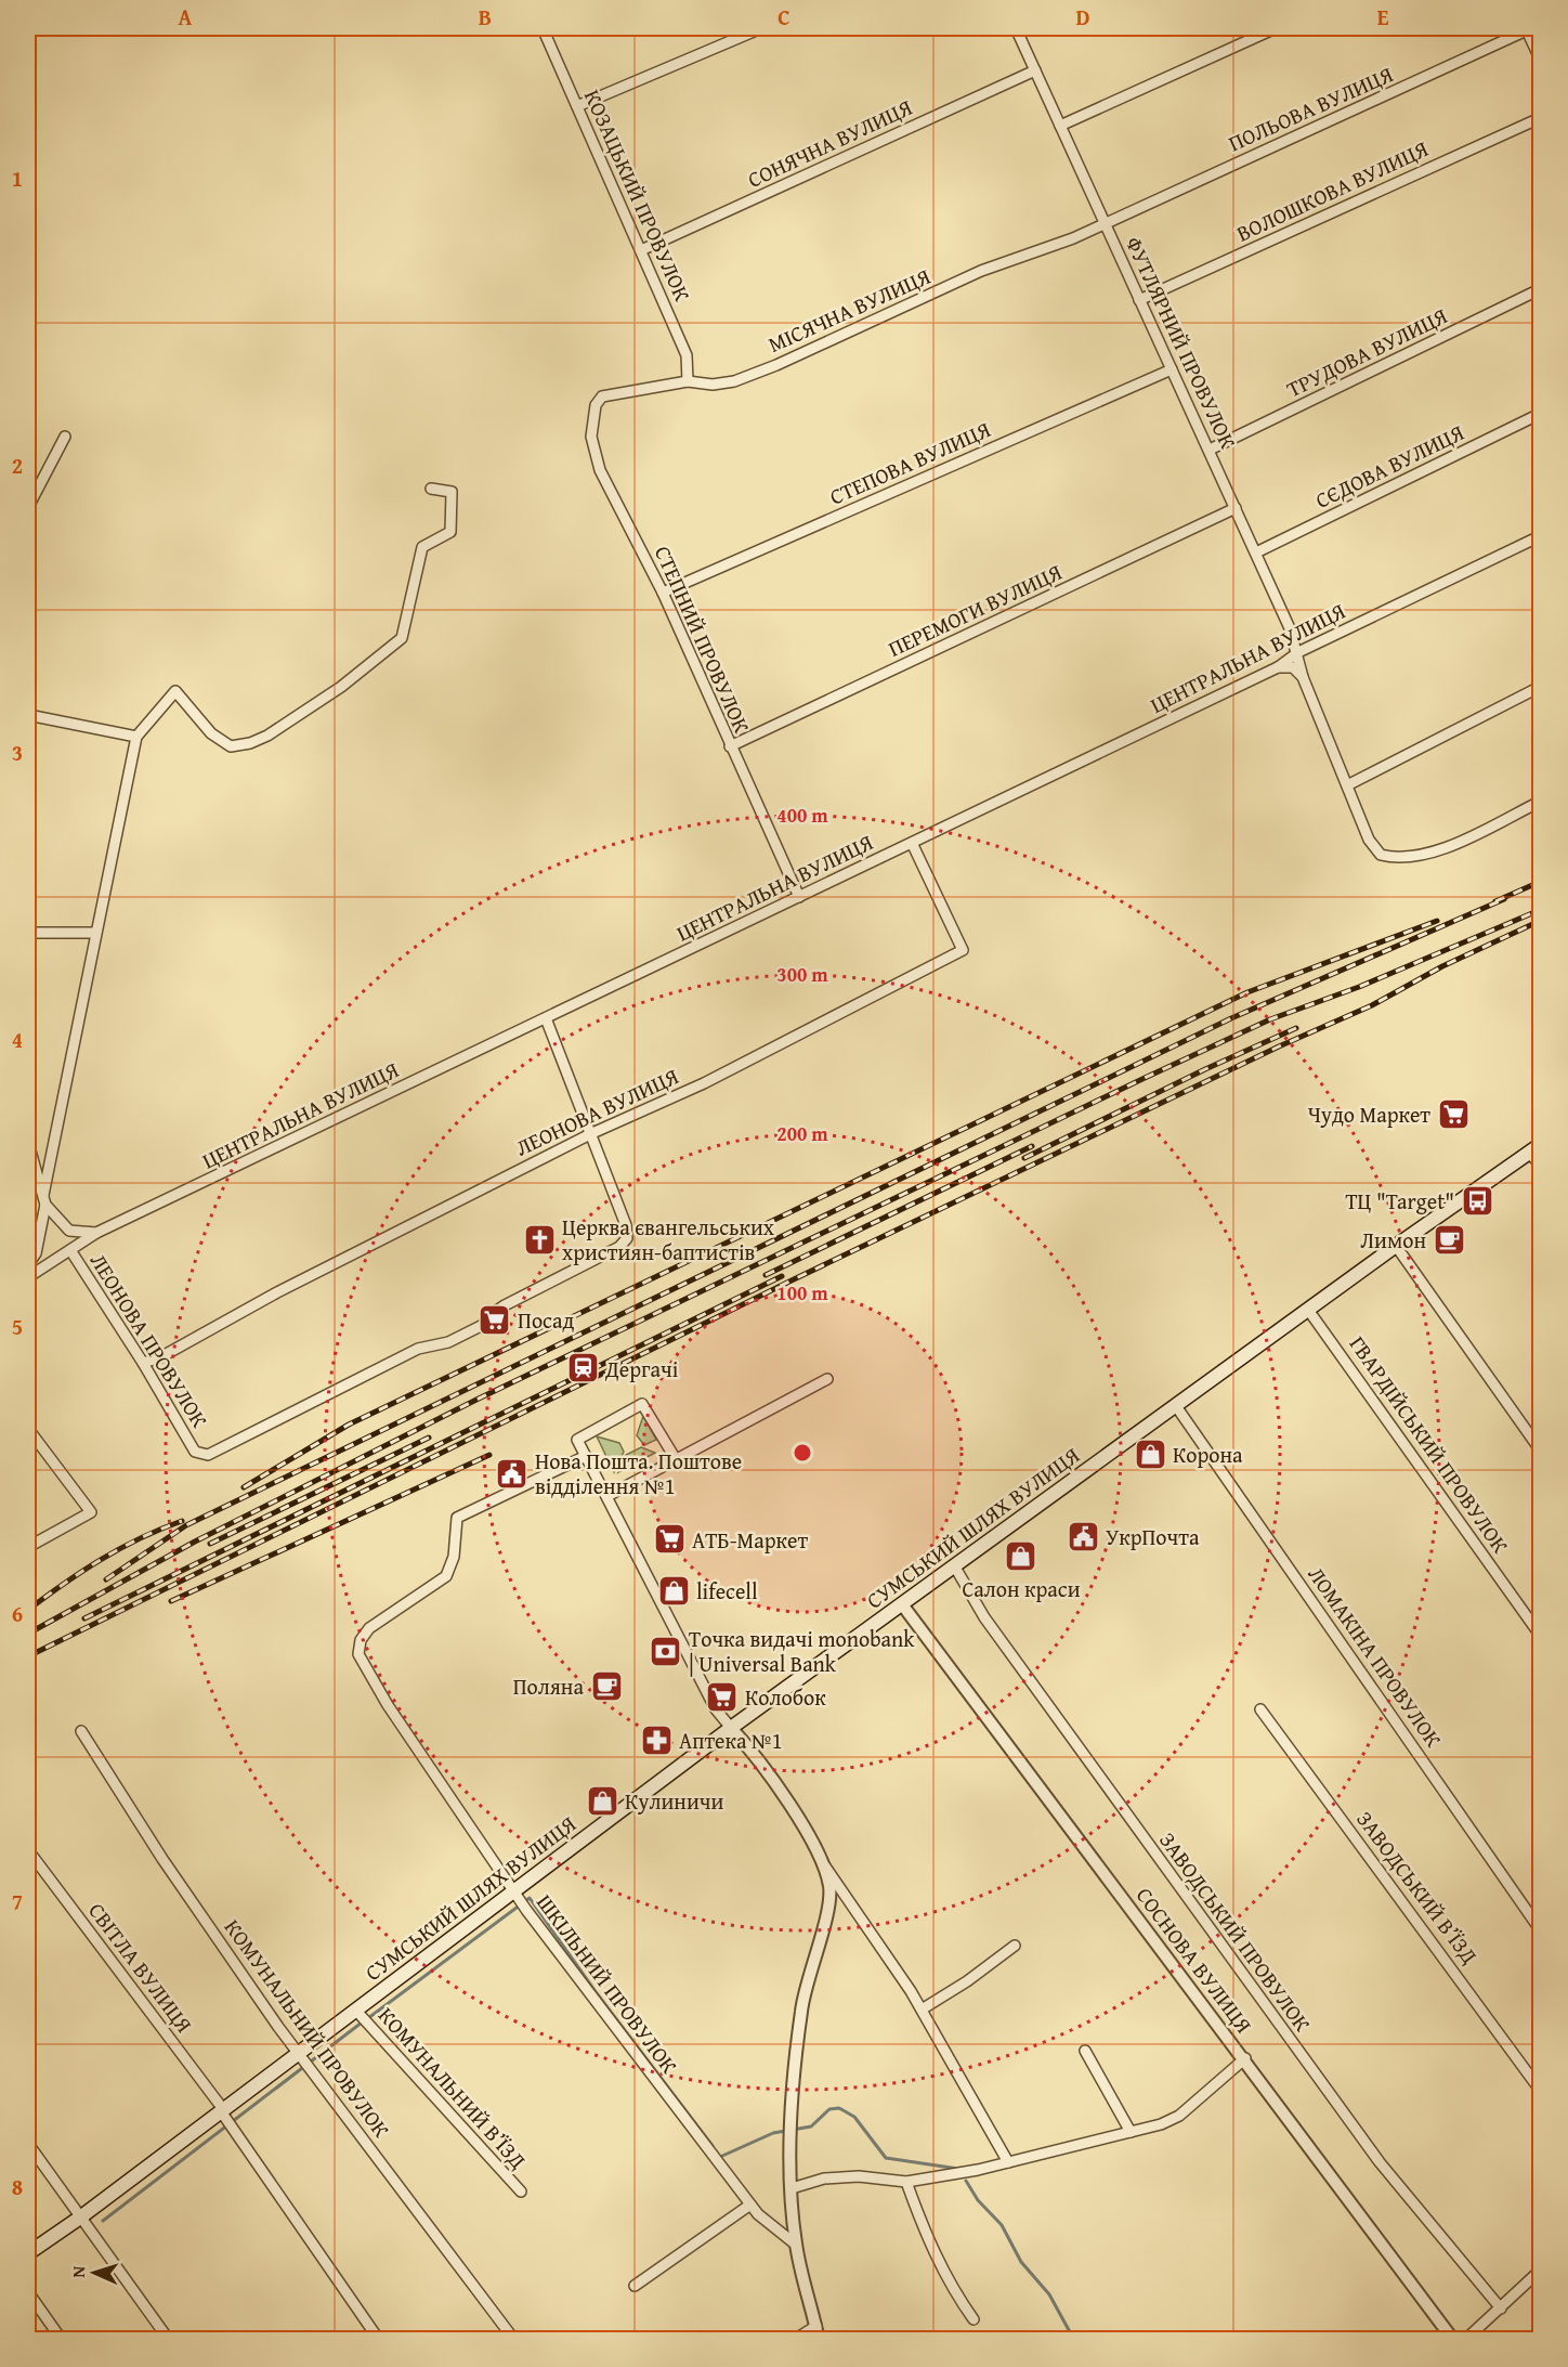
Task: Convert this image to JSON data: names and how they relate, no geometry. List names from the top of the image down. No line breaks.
{"streets":{"main road":["СУМСЬКИЙ ШЛЯХ ВУЛИЦЯ"],"street":["ПОЛЬОВА ВУЛИЦЯ","СОНЯЧНА ВУЛИЦЯ","ВОЛОШКОВА ВУЛИЦЯ","КОЗАЦЬКИЙ ПРОВУЛОК","МІСЯЧНА ВУЛИЦЯ","ФУТЛЯРНИЙ ПРОВУЛОК","ТРУДОВА ВУЛИЦЯ","СТЕПОВА ВУЛИЦЯ","СЄДОВА ВУЛИЦЯ","ПЕРЕМОГИ ВУЛИЦЯ","СТЕПНИЙ ПРОВУЛОК","ЦЕНТРАЛЬНА ВУЛИЦЯ","ЛЕОНОВА ВУЛИЦЯ","ЛЕОНОВА ПРОВУЛОК","ГВАРДІЙСЬКИЙ ПРОВУЛОК","ЛОМАКІНА ПРОВУЛОК","ЗАВОДСЬКИЙ В’ЇЗД","ЗАВОДСЬКИЙ ПРОВУЛОК","СОСНОВА ВУЛИЦЯ","СВІТЛА ВУЛИЦЯ","ШКІЛЬНИЙ ПРОВУЛОК","КОМУНАЛЬНИЙ ПРОВУЛОК","КОМУНАЛЬНИЙ В’ЇЗД"]},"crossings":[["ПОЛЬОВА ВУЛИЦЯ","МІСЯЧНА ВУЛИЦЯ"],["ПОЛЬОВА ВУЛИЦЯ","ФУТЛЯРНИЙ ПРОВУЛОК"],["СОНЯЧНА ВУЛИЦЯ","КОЗАЦЬКИЙ ПРОВУЛОК"],["СОНЯЧНА ВУЛИЦЯ","ФУТЛЯРНИЙ ПРОВУЛОК"],["ВОЛОШКОВА ВУЛИЦЯ","ФУТЛЯРНИЙ ПРОВУЛОК"],["КОЗАЦЬКИЙ ПРОВУЛОК","МІСЯЧНА ВУЛИЦЯ"],["МІСЯЧНА ВУЛИЦЯ","ФУТЛЯРНИЙ ПРОВУЛОК"],["МІСЯЧНА ВУЛИЦЯ","СТЕПНИЙ ПРОВУЛОК"],["ФУТЛЯРНИЙ ПРОВУЛОК","ТРУДОВА ВУЛИЦЯ"],["ФУТЛЯРНИЙ ПРОВУЛОК","СТЕПОВА ВУЛИЦЯ"],["ФУТЛЯРНИЙ ПРОВУЛОК","СЄДОВА ВУЛИЦЯ"],["ФУТЛЯРНИЙ ПРОВУЛОК","ПЕРЕМОГИ ВУЛИЦЯ"],["ФУТЛЯРНИЙ ПРОВУЛОК","ЦЕНТРАЛЬНА ВУЛИЦЯ"],["СТЕПОВА ВУЛИЦЯ","СТЕПНИЙ ПРОВУЛОК"],["ПЕРЕМОГИ ВУЛИЦЯ","СТЕПНИЙ ПРОВУЛОК"],["СТЕПНИЙ ПРОВУЛОК","ЦЕНТРАЛЬНА ВУЛИЦЯ"],["ЦЕНТРАЛЬНА ВУЛИЦЯ","ЛЕОНОВА ВУЛИЦЯ"],["ЦЕНТРАЛЬНА ВУЛИЦЯ","ЛЕОНОВА ПРОВУЛОК"],["ЛЕОНОВА ВУЛИЦЯ","ЛЕОНОВА ПРОВУЛОК"],["ГВАРДІЙСЬКИЙ ПРОВУЛОК","СУМСЬКИЙ ШЛЯХ ВУЛИЦЯ"],["СУМСЬКИЙ ШЛЯХ ВУЛИЦЯ","ЛОМАКІНА ПРОВУЛОК"],["СУМСЬКИЙ ШЛЯХ ВУЛИЦЯ","ЗАВОДСЬКИЙ ПРОВУЛОК"],["СУМСЬКИЙ ШЛЯХ ВУЛИЦЯ","СОСНОВА ВУЛИЦЯ"],["СУМСЬКИЙ ШЛЯХ ВУЛИЦЯ","СВІТЛА ВУЛИЦЯ"],["СУМСЬКИЙ ШЛЯХ ВУЛИЦЯ","ШКІЛЬНИЙ ПРОВУЛОК"],["СУМСЬКИЙ ШЛЯХ ВУЛИЦЯ","КОМУНАЛЬНИЙ ПРОВУЛОК"],["СУМСЬКИЙ ШЛЯХ ВУЛИЦЯ","КОМУНАЛЬНИЙ В’ЇЗД"]],"places":{"supermarket":["Чудо Маркет","Посад","АТБ-Маркет","Колобок"],"bus stop":["ТЦ \"Target\""],"church":["Церква євангельських християн-баптистів"],"cafe":["Лимон","Поляна"],"station":["Дергачі"],"shop":["Корона","Салон краси","lifecell","Кулиничи"],"public building":["Нова Пошта. Поштове відділення №1","УкрПочта"],"bank":["Точка видачі monobank | Universal Bank"],"pharmacy":["Аптека №1"]},"north":"left","grid":{"columns":["A","B","C","D","E"],"rows":["1","2","3","4","5","6","7","8"]},"rings":["400 m","300 m","200 m","100 m"]}
